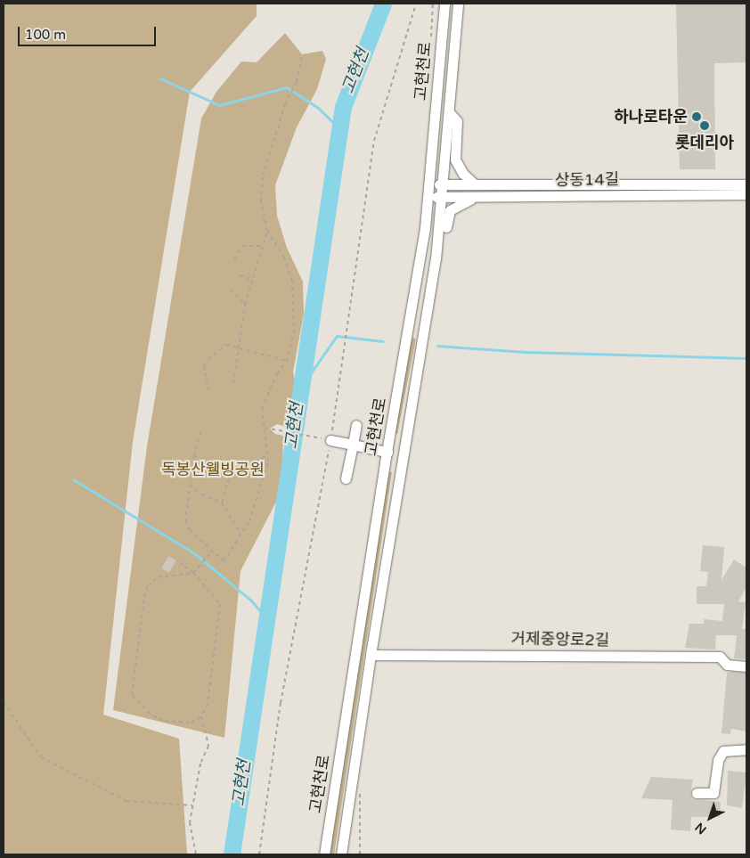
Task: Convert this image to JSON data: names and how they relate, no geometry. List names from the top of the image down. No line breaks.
{"streets":{"street":["고현천로","상동14길","거제중앙로2길"]},"crossings":[["고현천로","상동14길"],["고현천로","거제중앙로2길"]],"water":["고현천"],"parks":["독봉산웰빙공원"],"places":["하나로타운","롯데리아"],"scale_bar":"100 m","north":"bottom left"}
